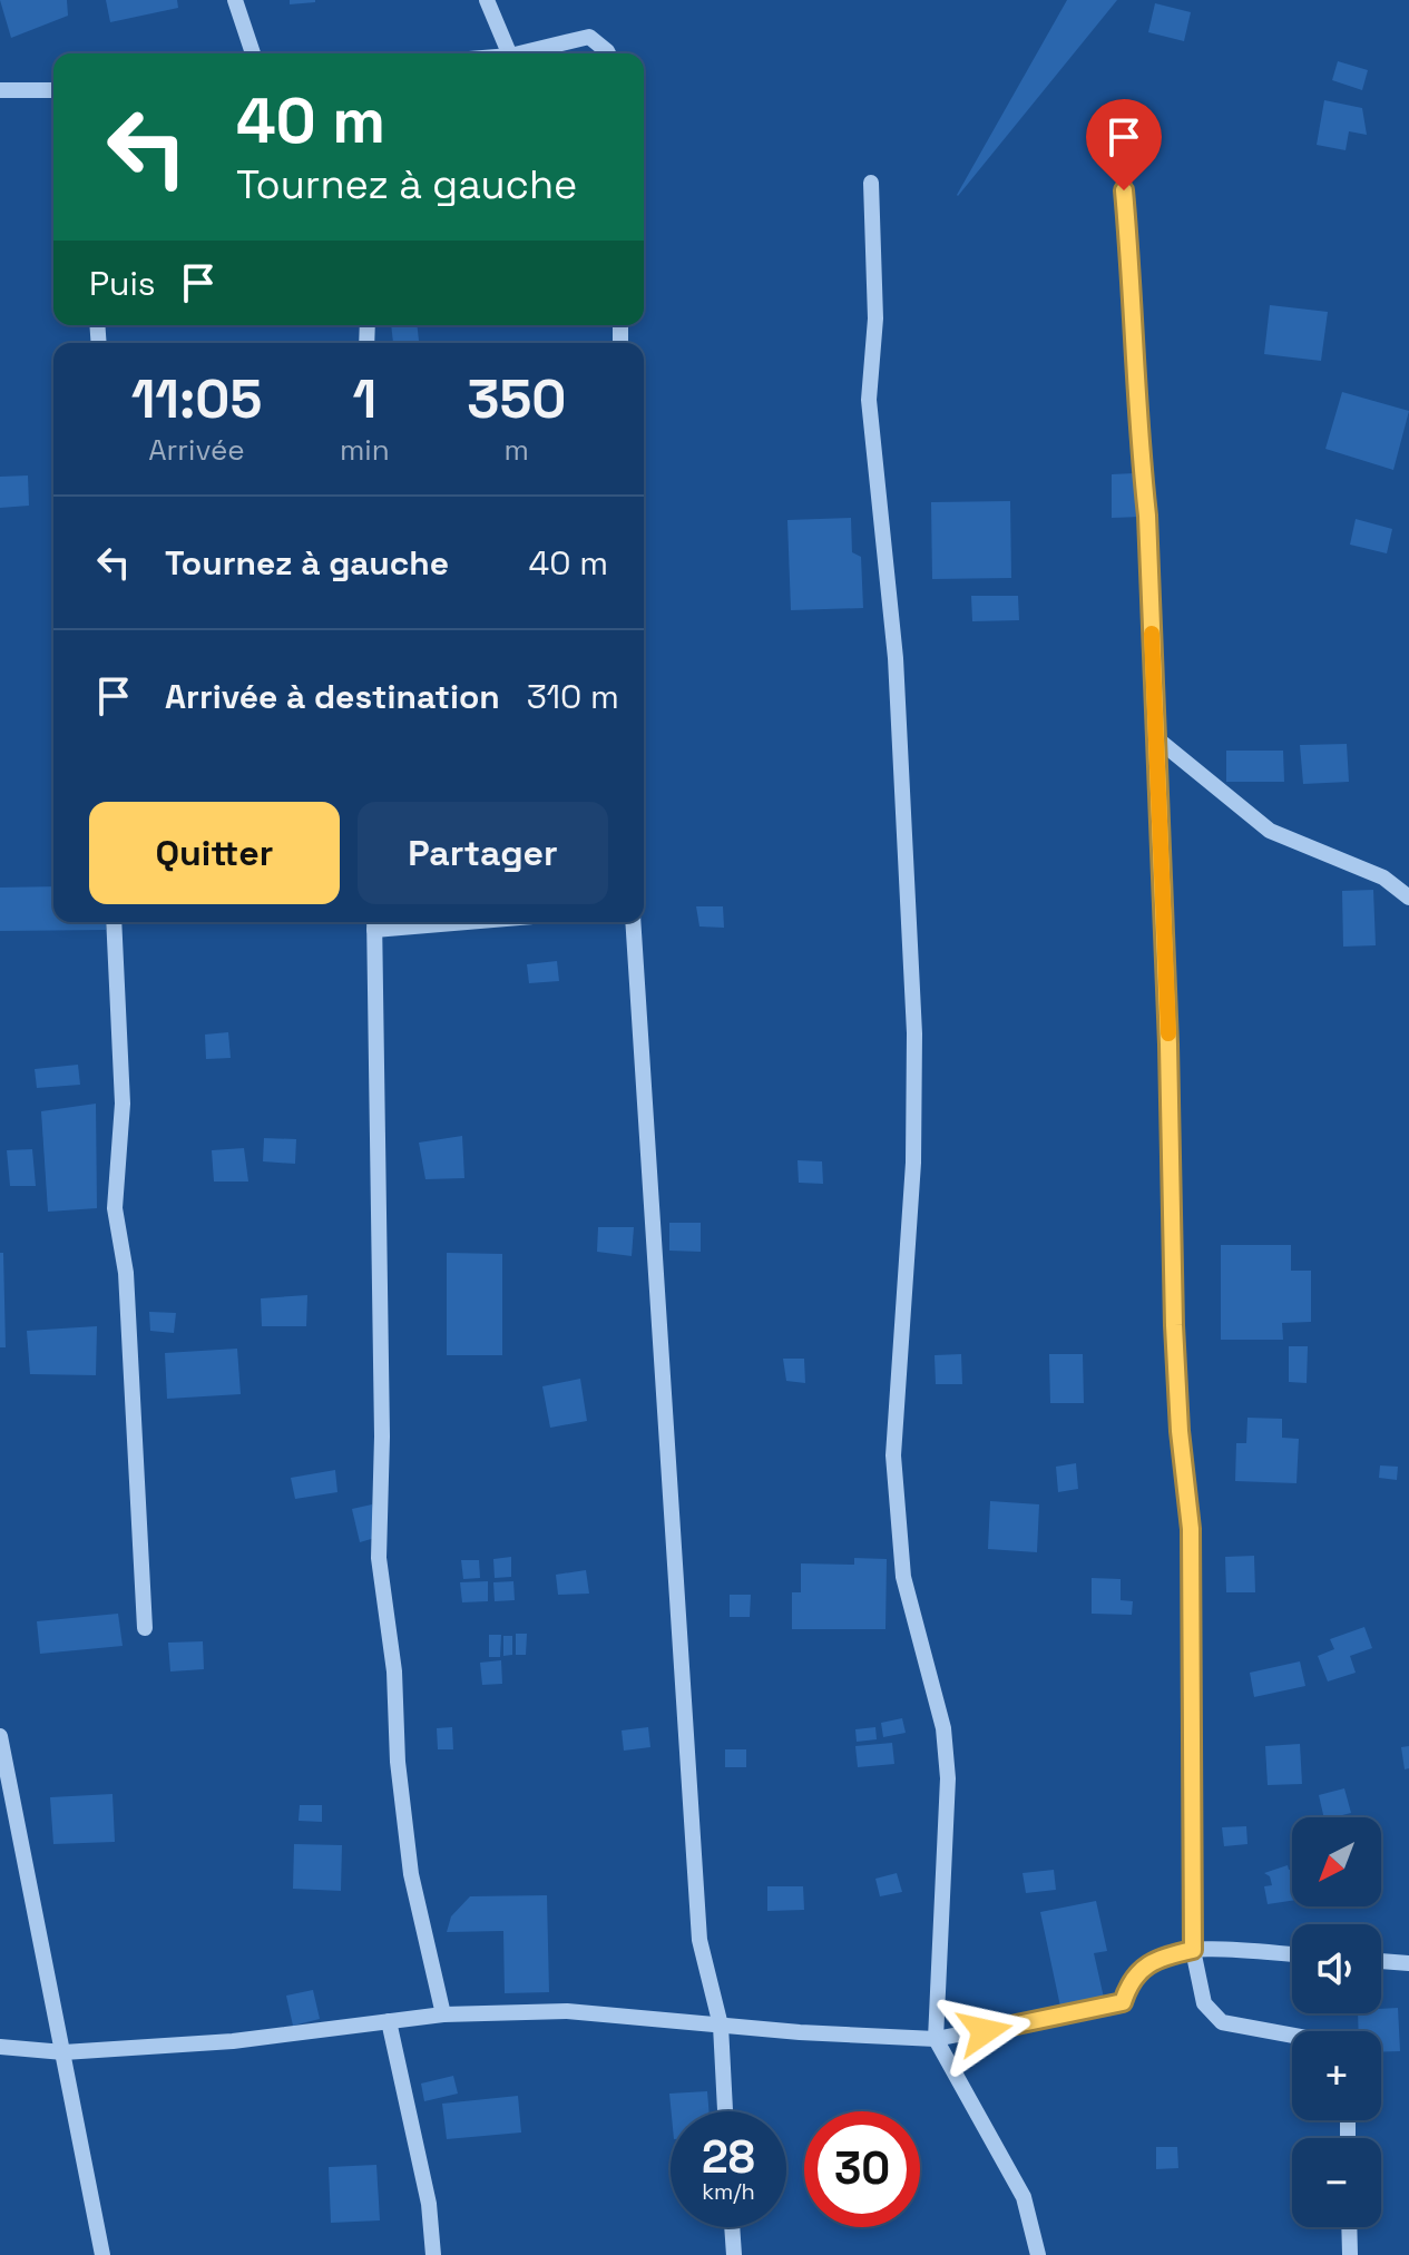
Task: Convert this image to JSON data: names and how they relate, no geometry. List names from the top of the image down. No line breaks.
{"north":"bottom left","page":{"turn":["40 m","Tournez à gauche"],"then":"Puis","eta":["11:05","Arrivée","1","min","350","m"],"list":[{"name":"Tournez à gauche","value":"40 m"},{"name":"Arrivée à destination","value":"310 m"}],"buttons":["Quitter","Partager"],"map_buttons":["+","−"],"speed":"28 km/h","limit":"30"}}
